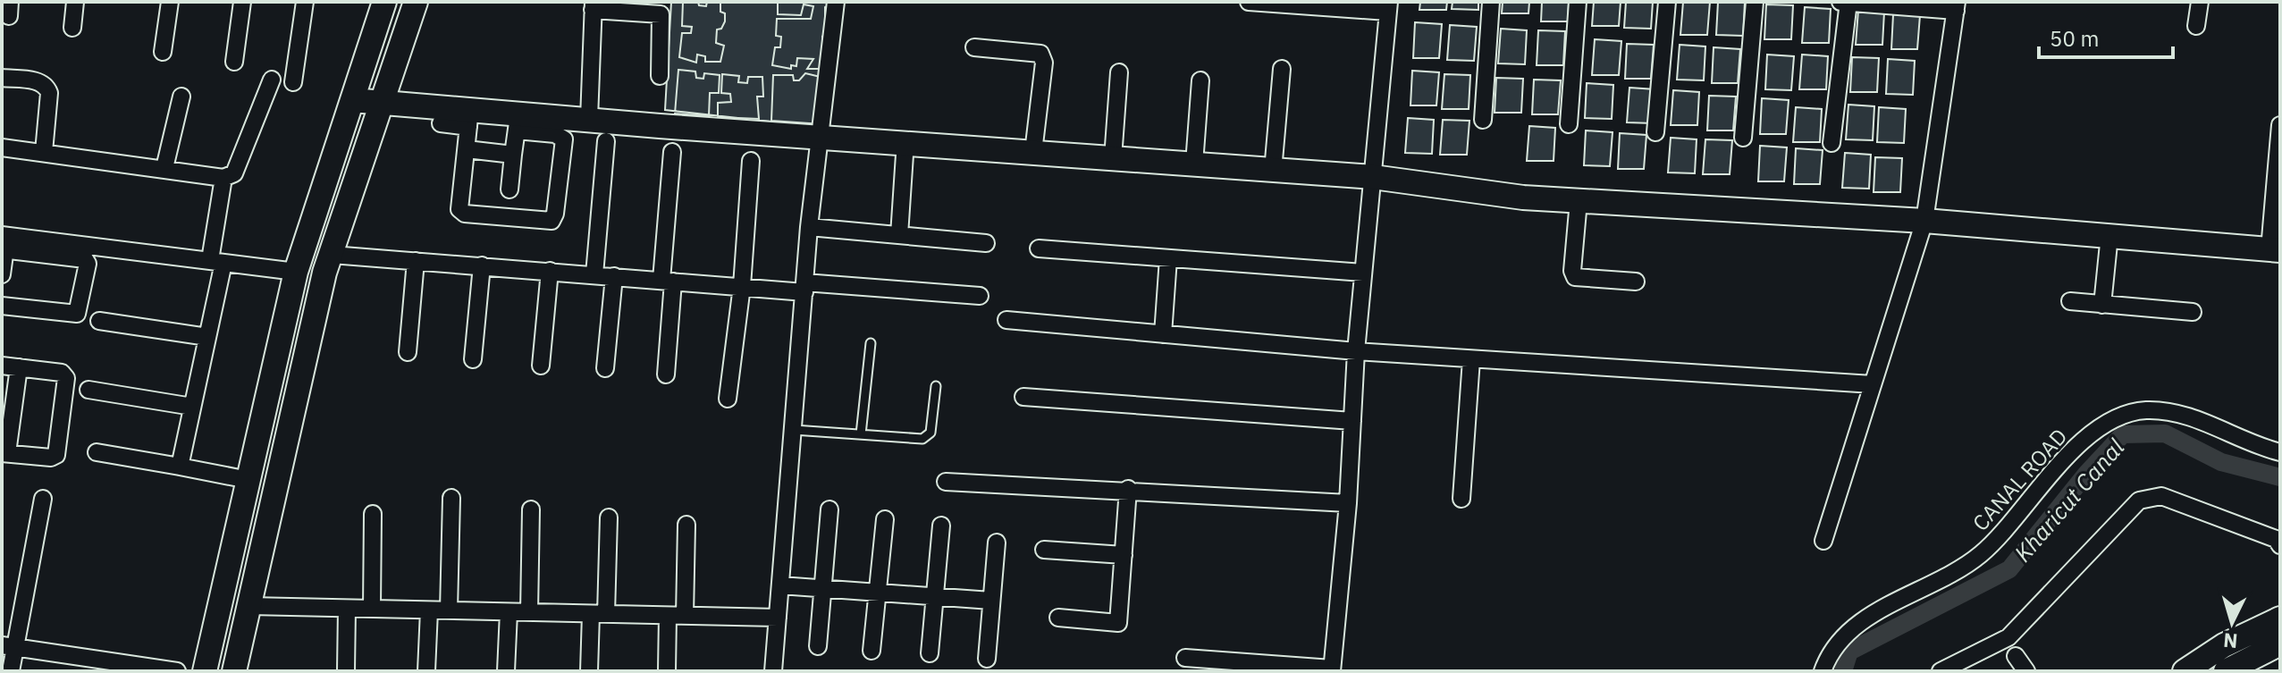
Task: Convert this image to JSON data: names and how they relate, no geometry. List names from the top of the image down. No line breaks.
{"streets":{"street":["CANAL ROAD"]},"water":["Kharicut Canal"],"scale_bar":"50 m","north":"bottom"}
